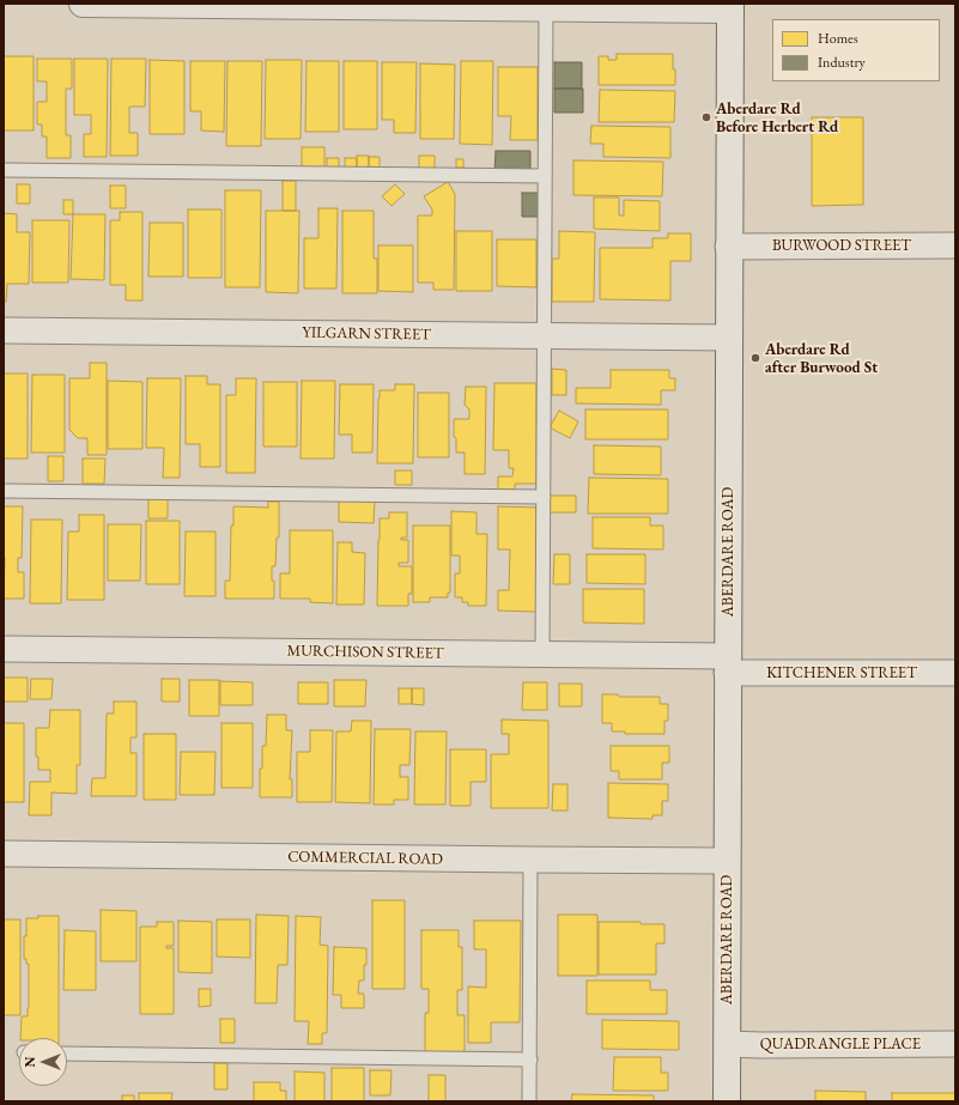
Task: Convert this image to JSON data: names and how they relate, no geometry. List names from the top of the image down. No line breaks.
{"streets":{"main road":["ABERDARE ROAD"],"street":["BURWOOD STREET","YILGARN STREET","MURCHISON STREET","KITCHENER STREET","COMMERCIAL ROAD","QUADRANGLE PLACE"]},"crossings":[["BURWOOD STREET","ABERDARE ROAD"],["YILGARN STREET","ABERDARE ROAD"],["ABERDARE ROAD","MURCHISON STREET"],["ABERDARE ROAD","KITCHENER STREET"],["ABERDARE ROAD","COMMERCIAL ROAD"],["ABERDARE ROAD","QUADRANGLE PLACE"],["MURCHISON STREET","KITCHENER STREET"]],"places":["Aberdare Rd Before Herbert Rd","Aberdare Rd after Burwood St"],"legend":["Homes","Industry"],"north":"left"}
